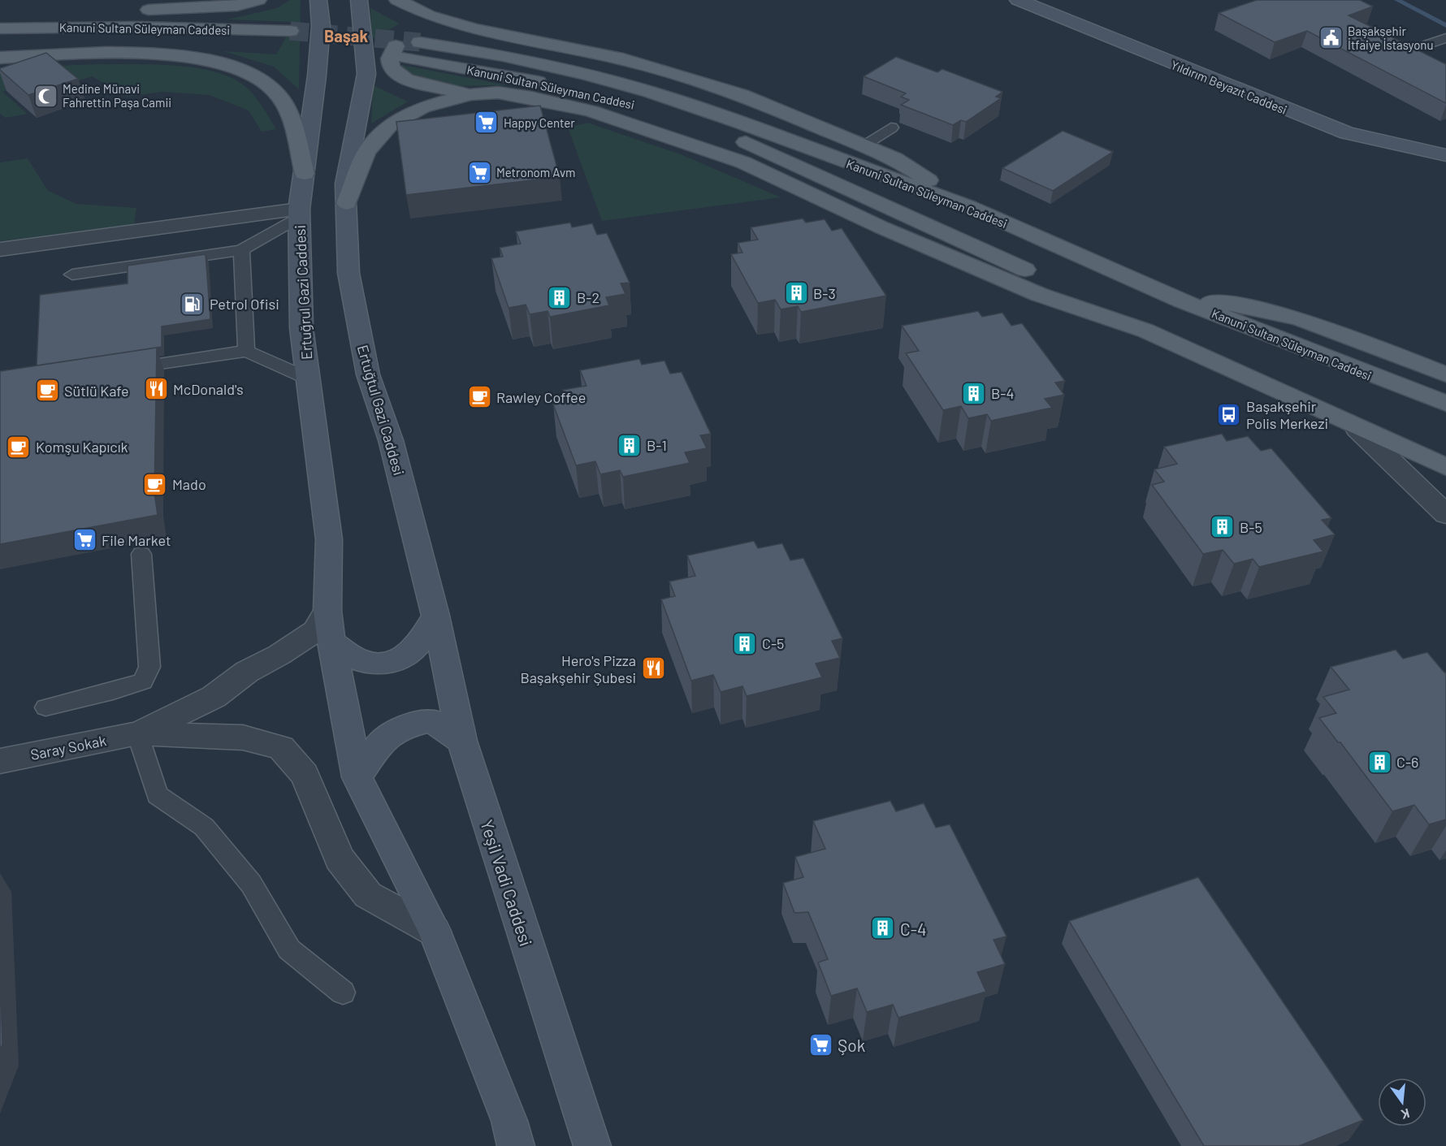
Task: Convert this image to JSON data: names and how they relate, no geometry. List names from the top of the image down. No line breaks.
{"streets":{"main road":["Kanuni Sultan Süleyman Caddesi","Yıldırım Beyazıt Caddesi","Ertuğrul Gazi Caddesi","Ertuğtul Gazi Caddesi","Yeşil Vadi Caddesi"],"street":["Saray Sokak"]},"crossings":[["Ertuğtul Gazi Caddesi","Yeşil Vadi Caddesi"]],"districts":["Başak"],"places":{"public building":["Başakşehir İtfaiye İstasyonu"],"mosque":["Medine Münavi Fahrettin Paşa Camii"],"supermarket":["Happy Center","Metronom Avm","File Market","Şok"],"building":["B-3","B-2","B-4","B-1","B-5","C-5","C-6","C-4"],"fuel station":["Petrol Ofisi"],"restaurant":["McDonald's","Hero's Pizza Başakşehir Şubesi"],"cafe":["Sütlü Kafe","Rawley Coffee","Komşu Kapıcık","Mado"],"bus stop":["Başakşehir Polis Merkezi"]},"north":"bottom"}
